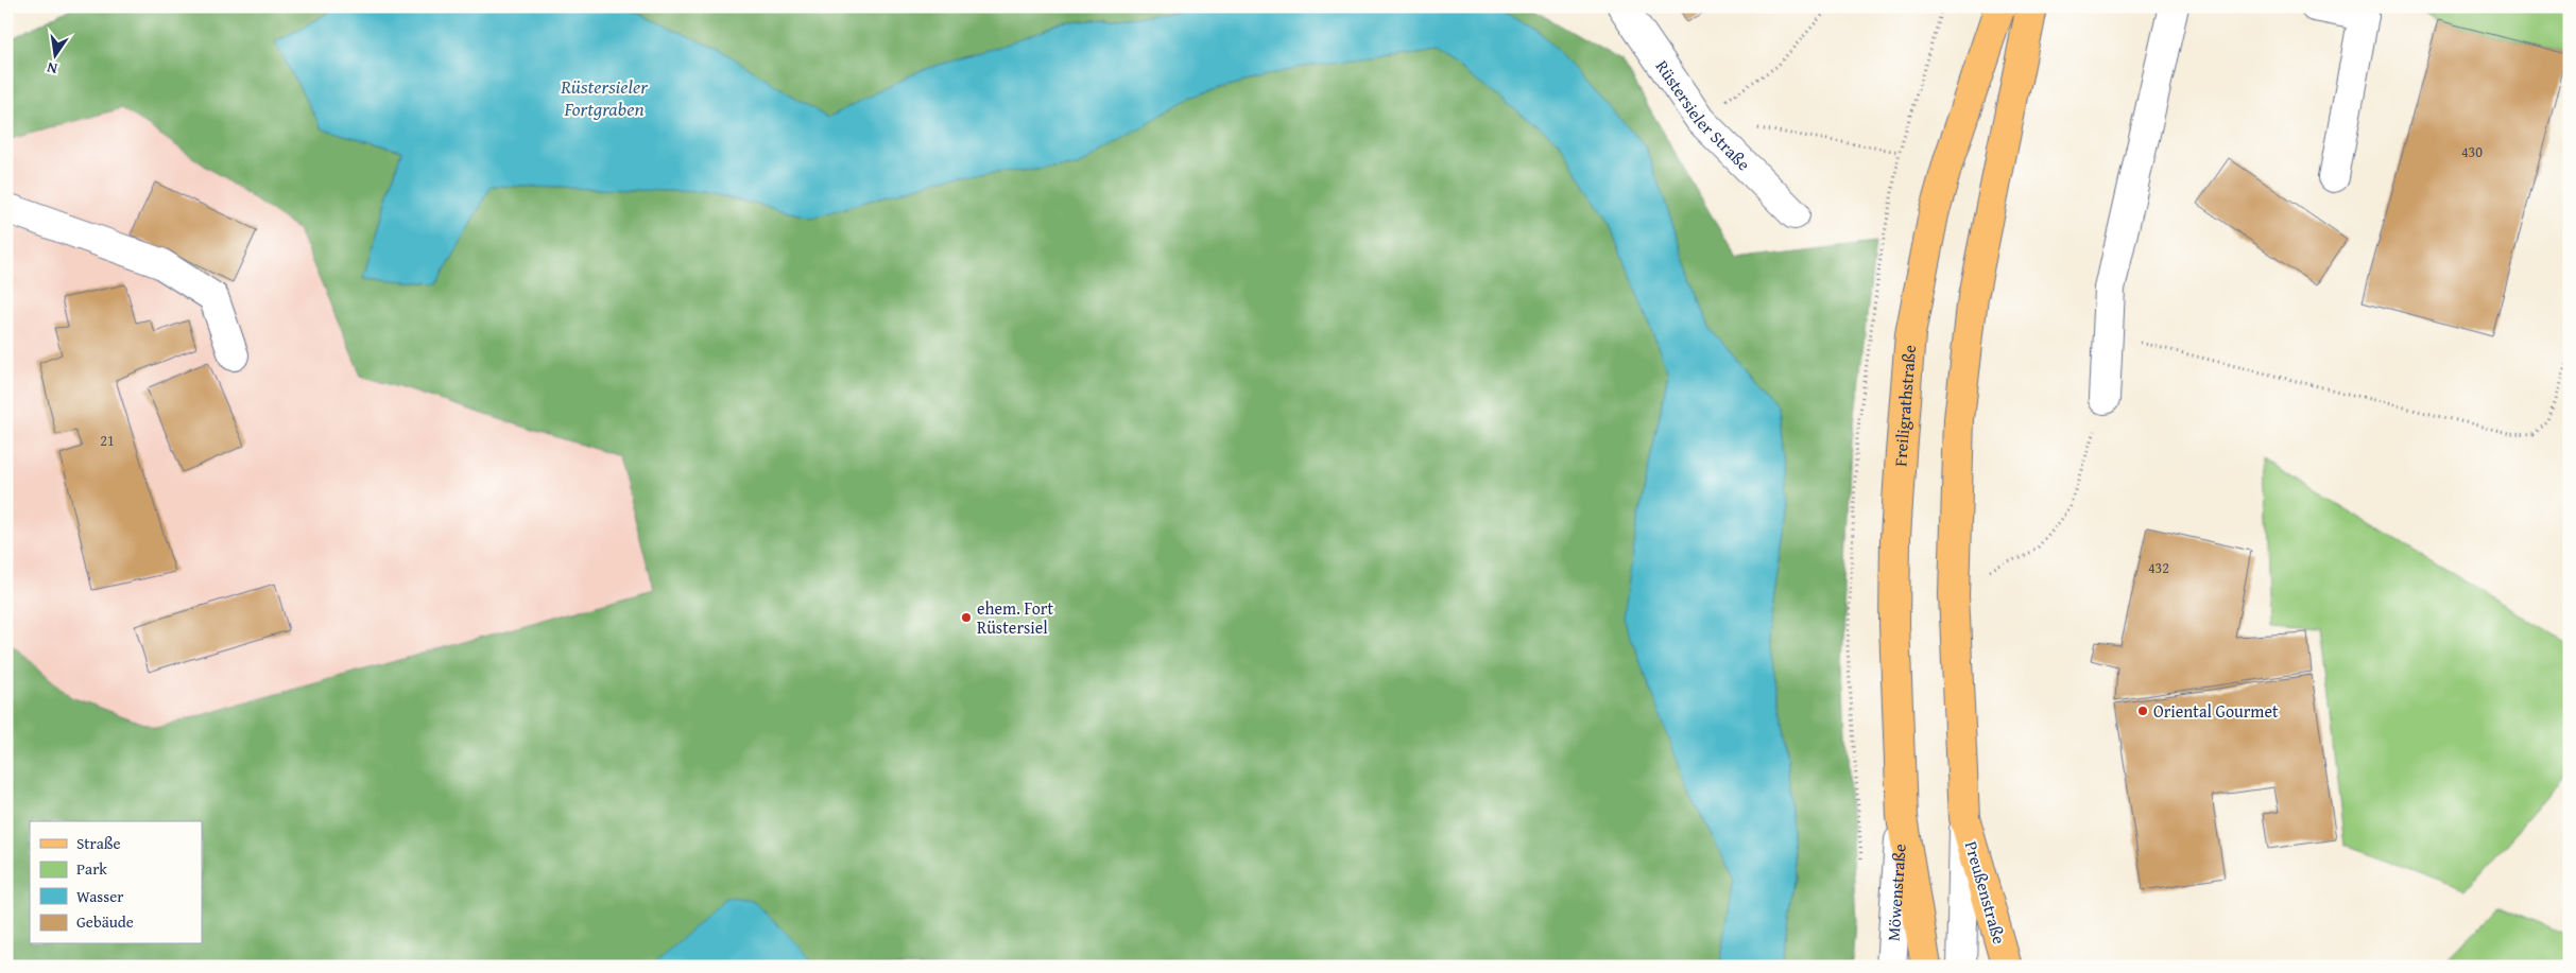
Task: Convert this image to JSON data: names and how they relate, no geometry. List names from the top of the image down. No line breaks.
{"streets":{"main road":["Freiligrathstraße","Preußenstraße"],"street":["Rüstersieler Straße","Möwenstraße"]},"crossings":[["Freiligrathstraße","Möwenstraße"]],"water":["Rüstersieler Fortgraben"],"places":["ehem. Fort Rüstersiel","Oriental Gourmet"],"house_numbers":["430","21","432"],"legend":["Straße","Park","Wasser","Gebäude"],"north":"bottom"}
